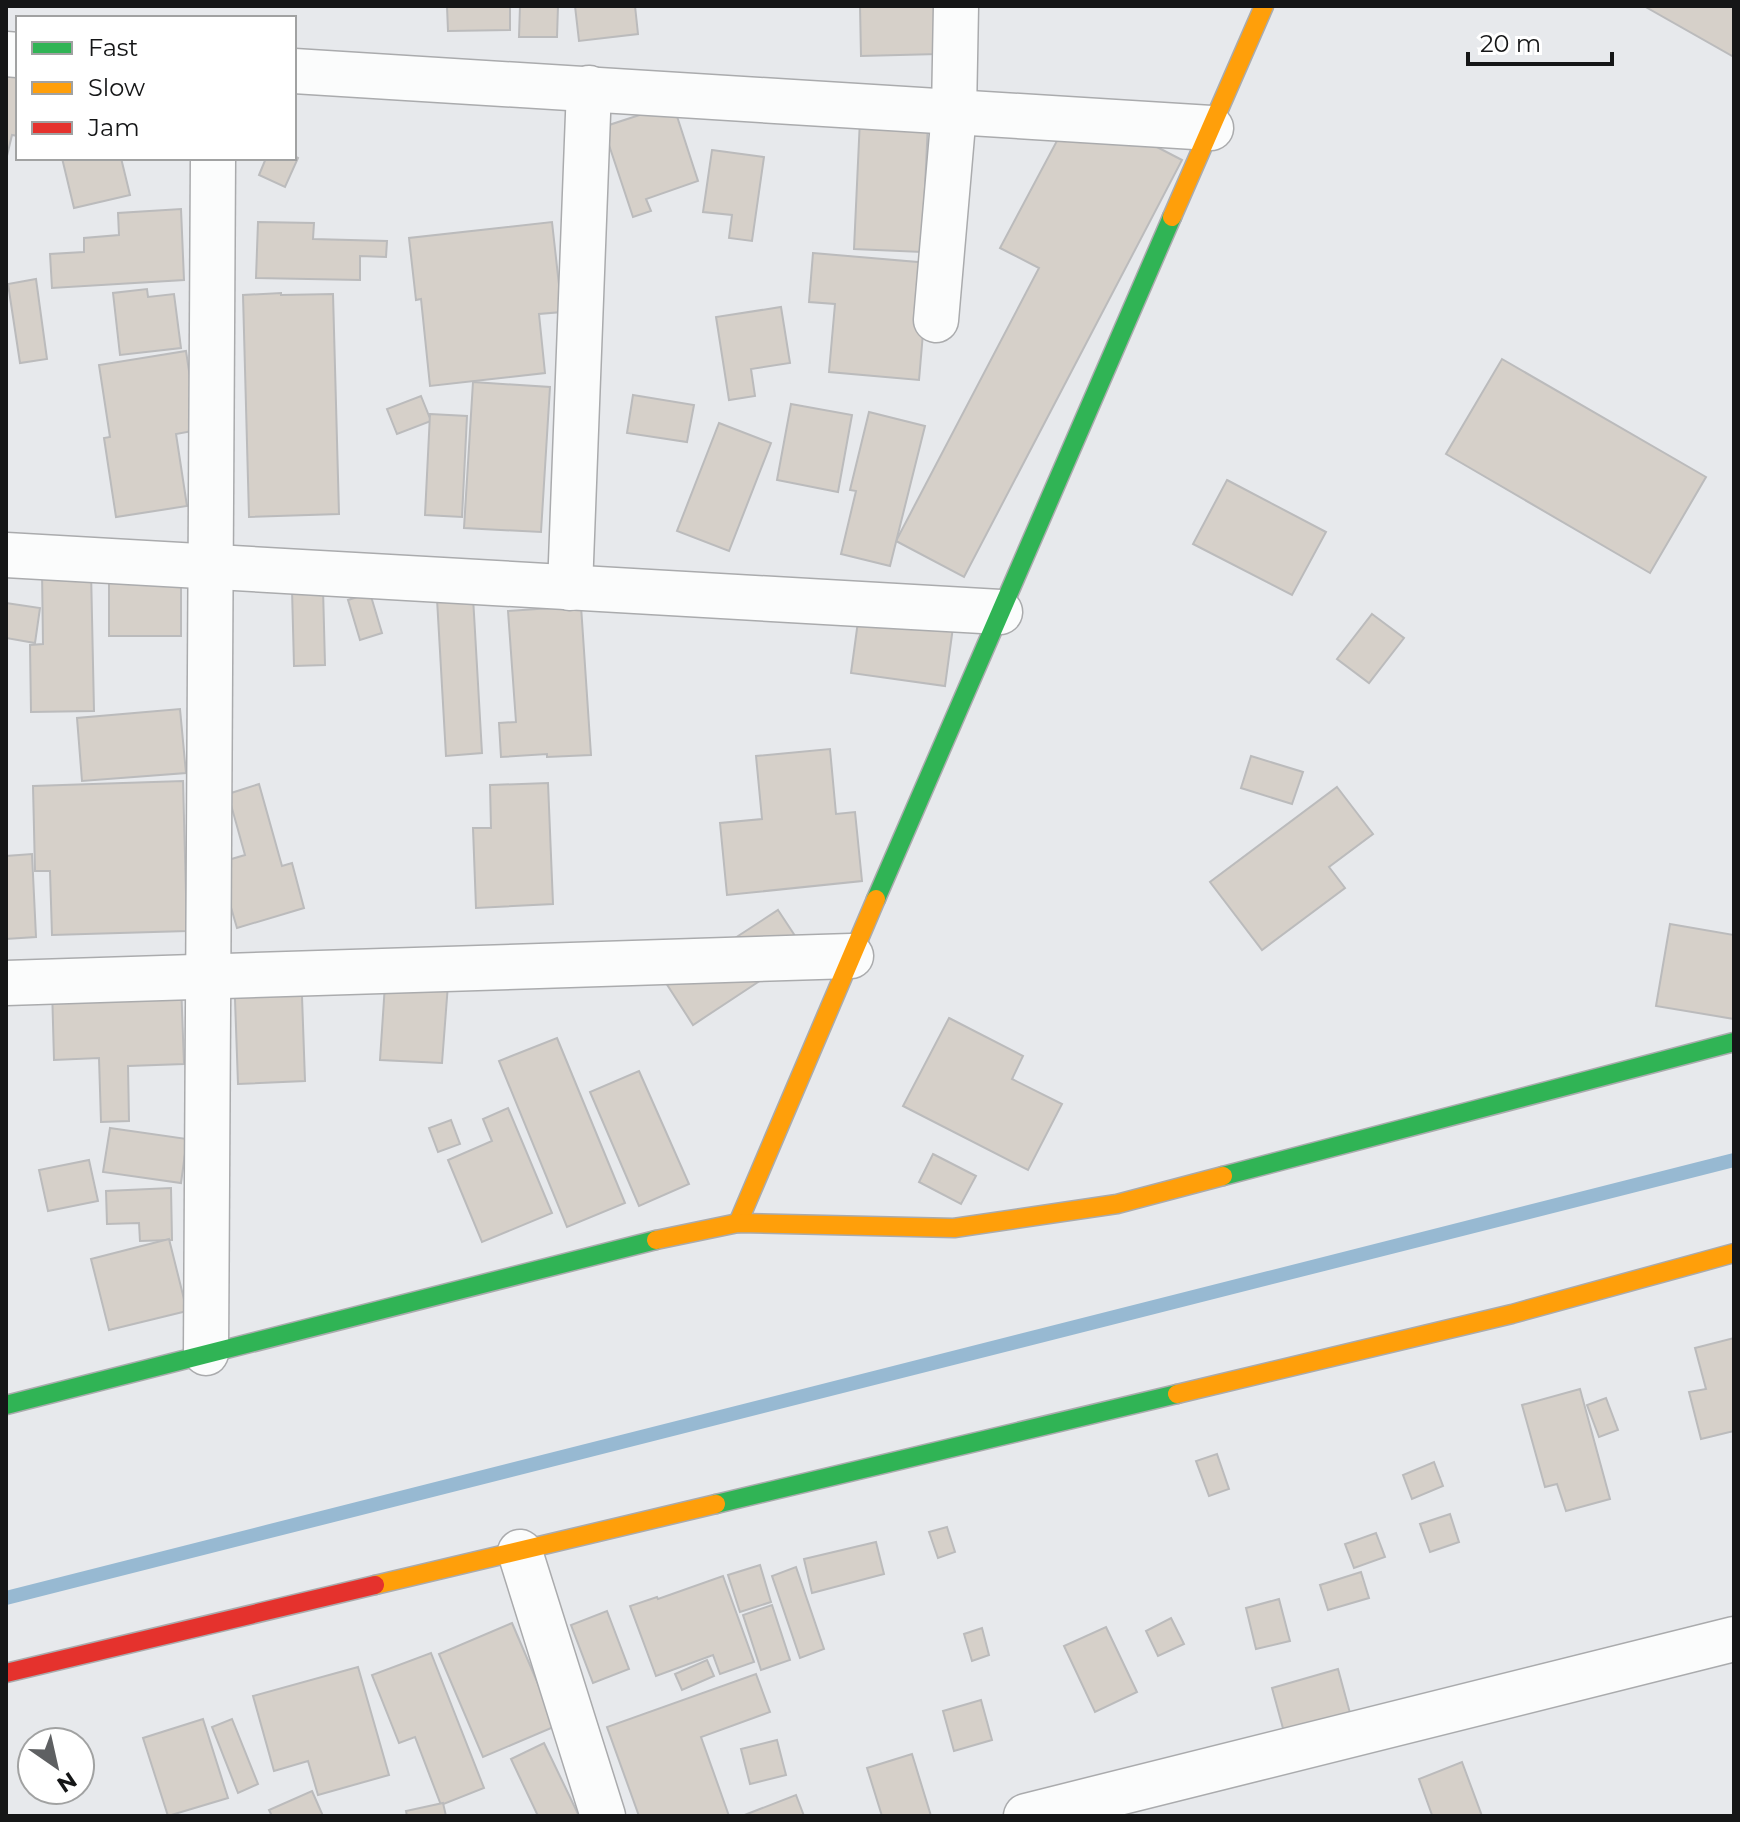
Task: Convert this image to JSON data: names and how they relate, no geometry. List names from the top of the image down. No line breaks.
{"legend":["Fast","Slow","Jam"],"scale_bar":"20 m","north":"bottom right"}
